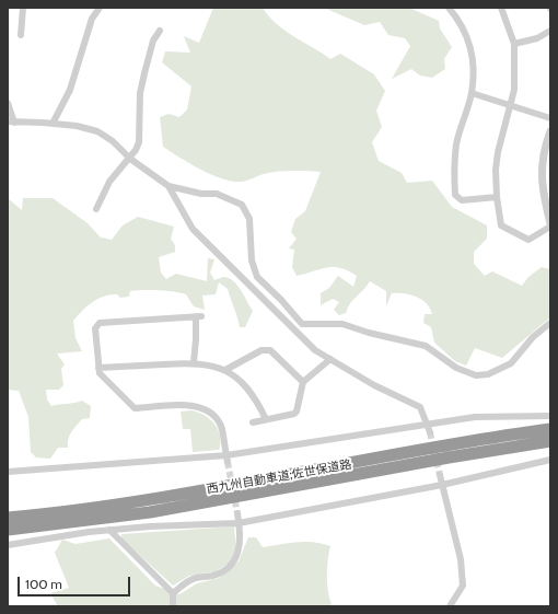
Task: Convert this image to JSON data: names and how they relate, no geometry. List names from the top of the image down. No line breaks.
{"streets":{"highway":["西九州自動車道;佐世保道路"]},"scale_bar":"100 m"}
